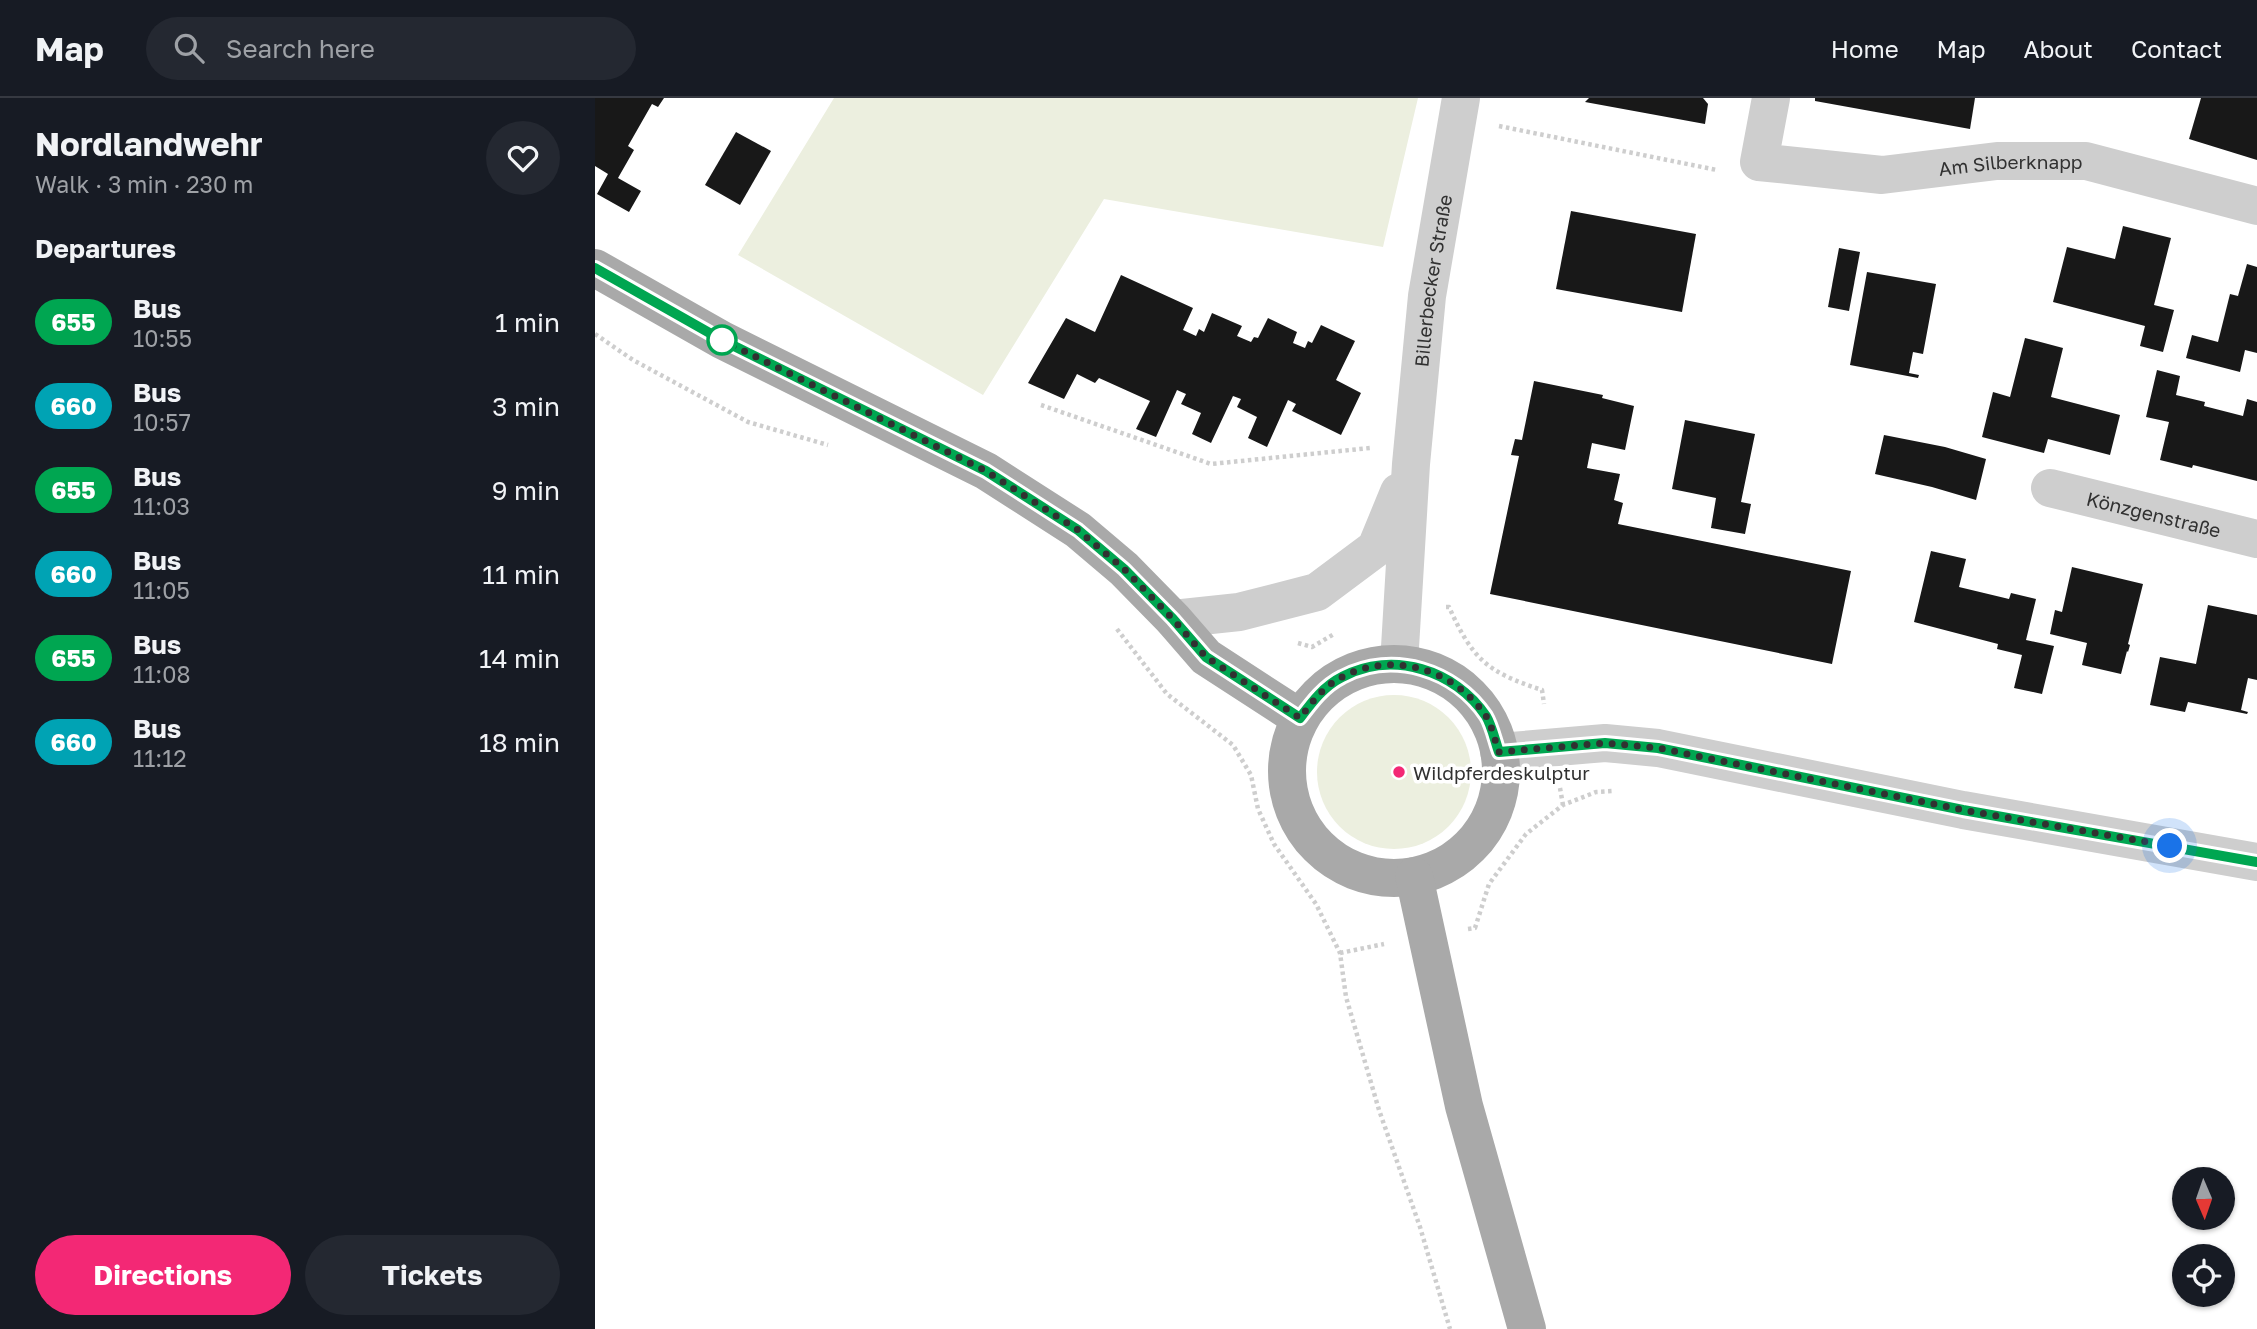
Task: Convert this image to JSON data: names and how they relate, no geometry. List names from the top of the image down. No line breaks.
{"streets":{"street":["Am Silberknapp","Billerbecker Straße","Könzgenstraße"]},"places":["Wildpferdeskulptur"],"lines":["bus line 655"],"north":"bottom","page":{"header":"Map","search":"Search here","nav":["Home","Map","About","Contact"],"heading":[["Nordlandwehr","Walk · 3 min · 230 m"],"Departures"],"list":[{"mark":"655","name":"Bus","note":"10:55","value":"1 min"},{"mark":"660","name":"Bus","note":"10:57","value":"3 min"},{"mark":"655","name":"Bus","note":"11:03","value":"9 min"},{"mark":"660","name":"Bus","note":"11:05","value":"11 min"},{"mark":"655","name":"Bus","note":"11:08","value":"14 min"},{"mark":"660","name":"Bus","note":"11:12","value":"18 min"}],"buttons":["Directions","Tickets"]}}
